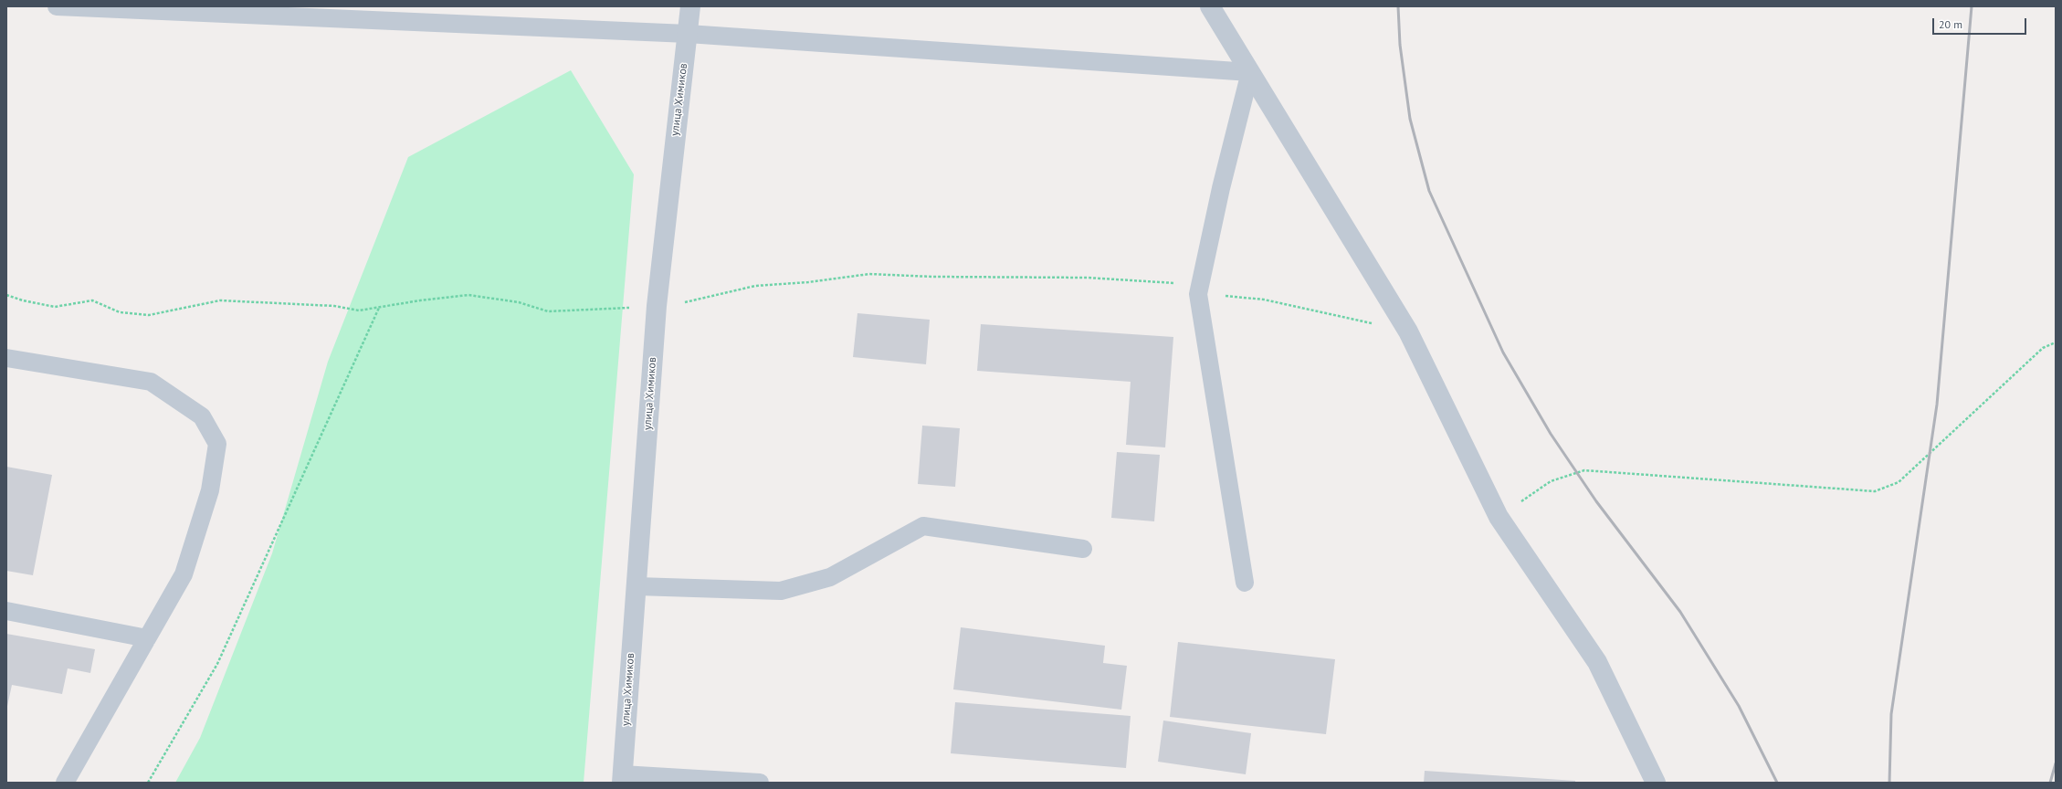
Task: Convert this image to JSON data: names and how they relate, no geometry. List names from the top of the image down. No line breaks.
{"streets":{"street":["улица Химиков"]},"scale_bar":"20 m"}
